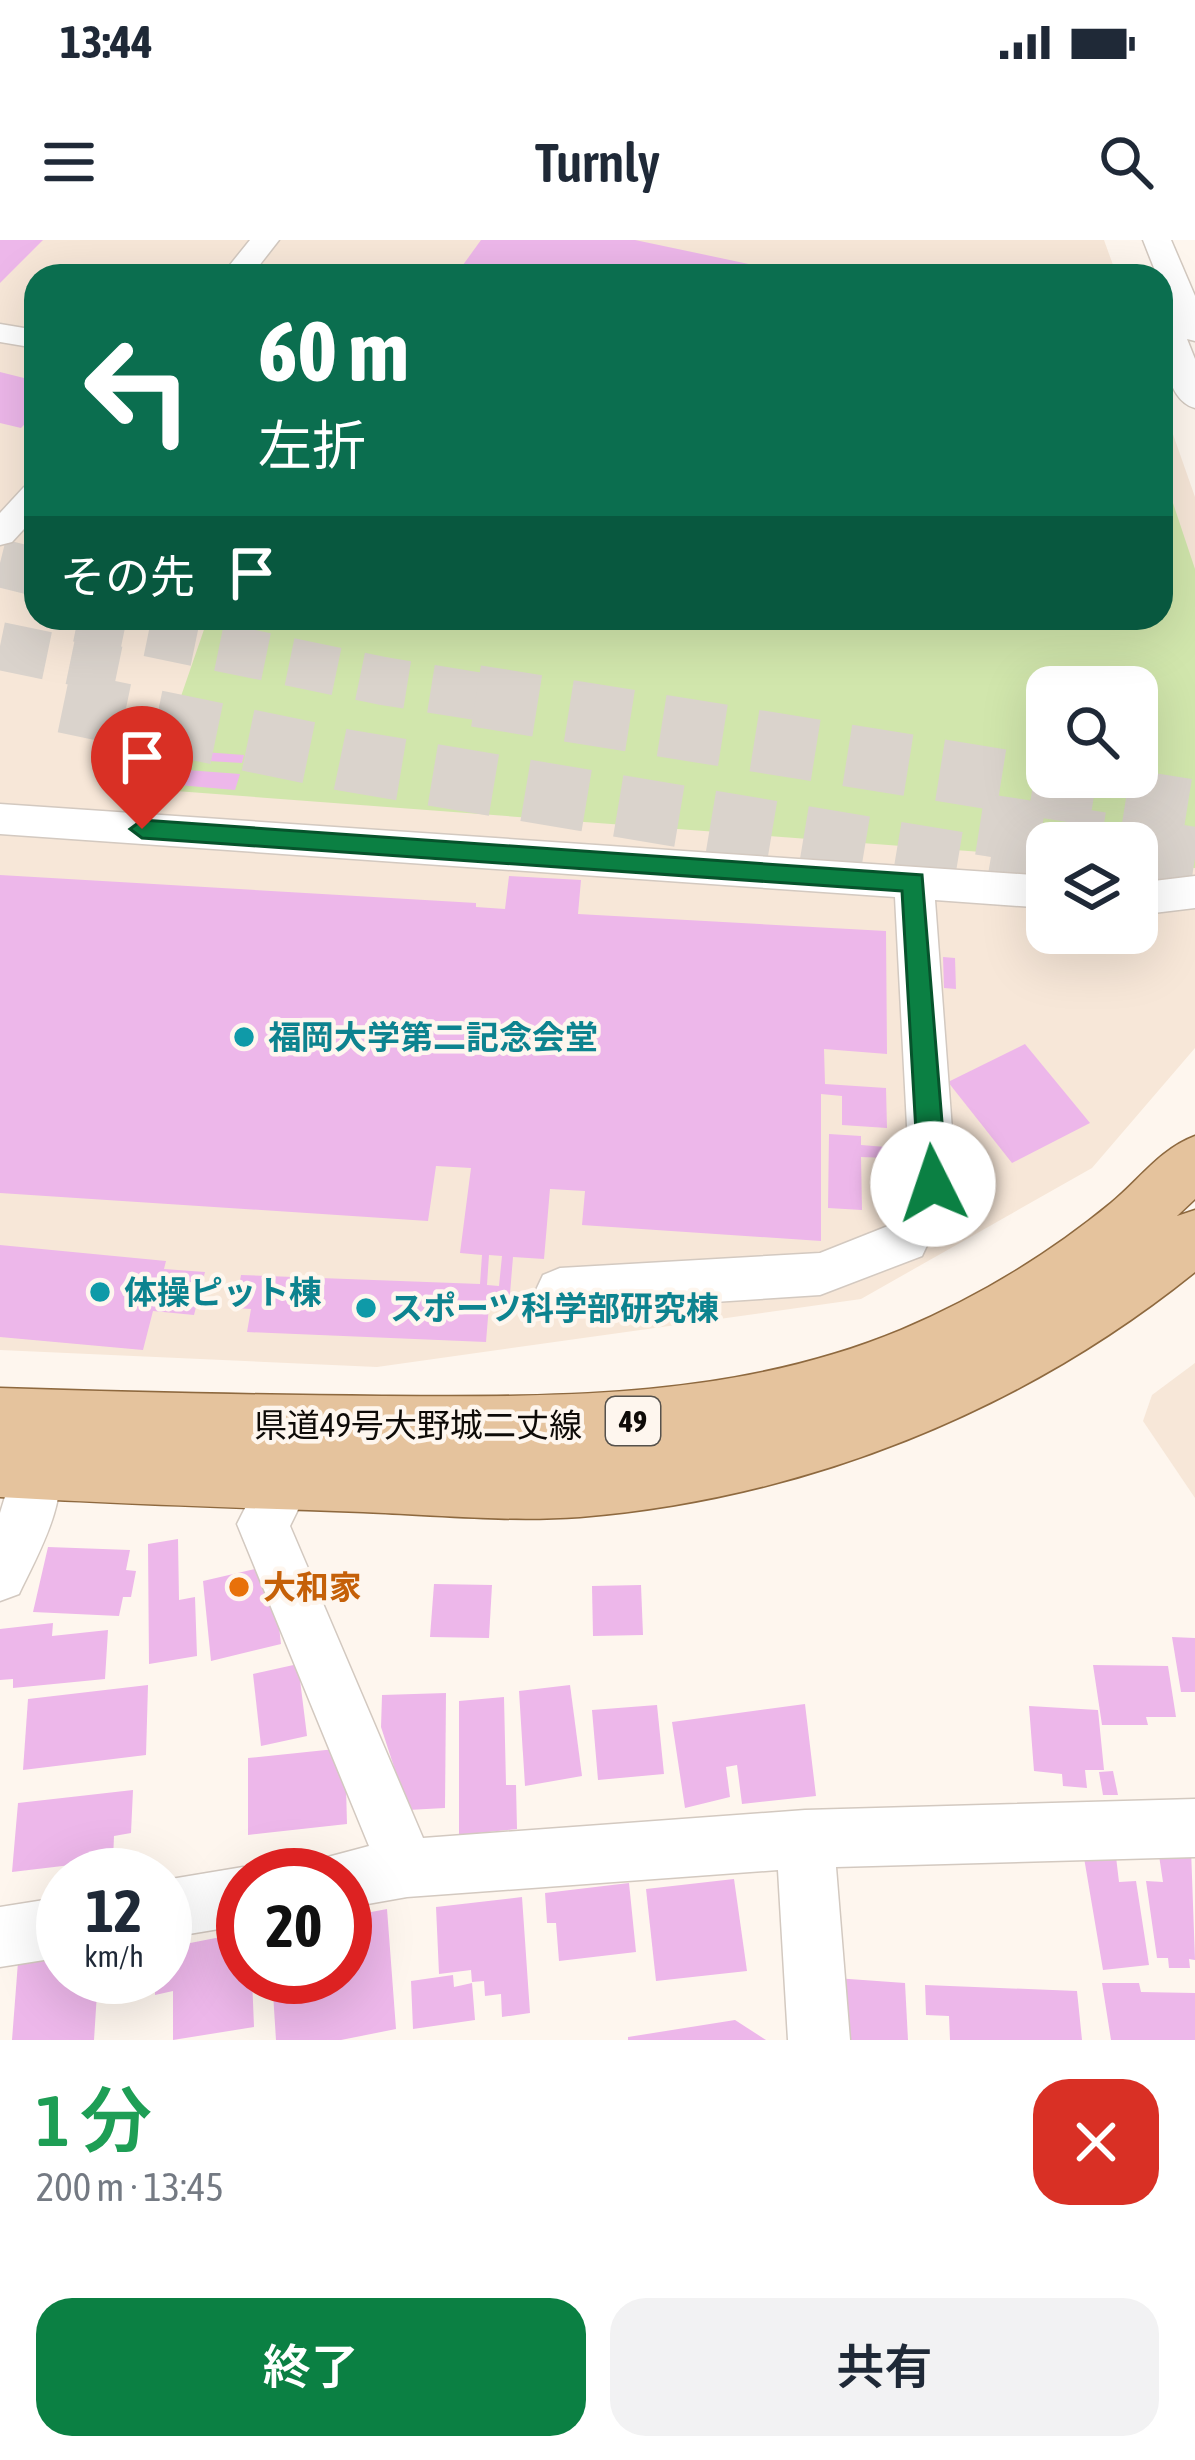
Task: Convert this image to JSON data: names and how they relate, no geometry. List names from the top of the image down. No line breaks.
{"streets":{"main road":["49","県道49号大野城二丈線"]},"places":["福岡大学第二記念会堂","体操ピット棟","スポーツ科学部研究棟","大和家"],"page":{"status":"13:44","header":"Turnly","turn":["60 m","左折"],"then":"その先","speed":"12 km/h","limit":"20","heading":["1 分","200 m · 13:45"],"buttons":["終了","共有"]}}
